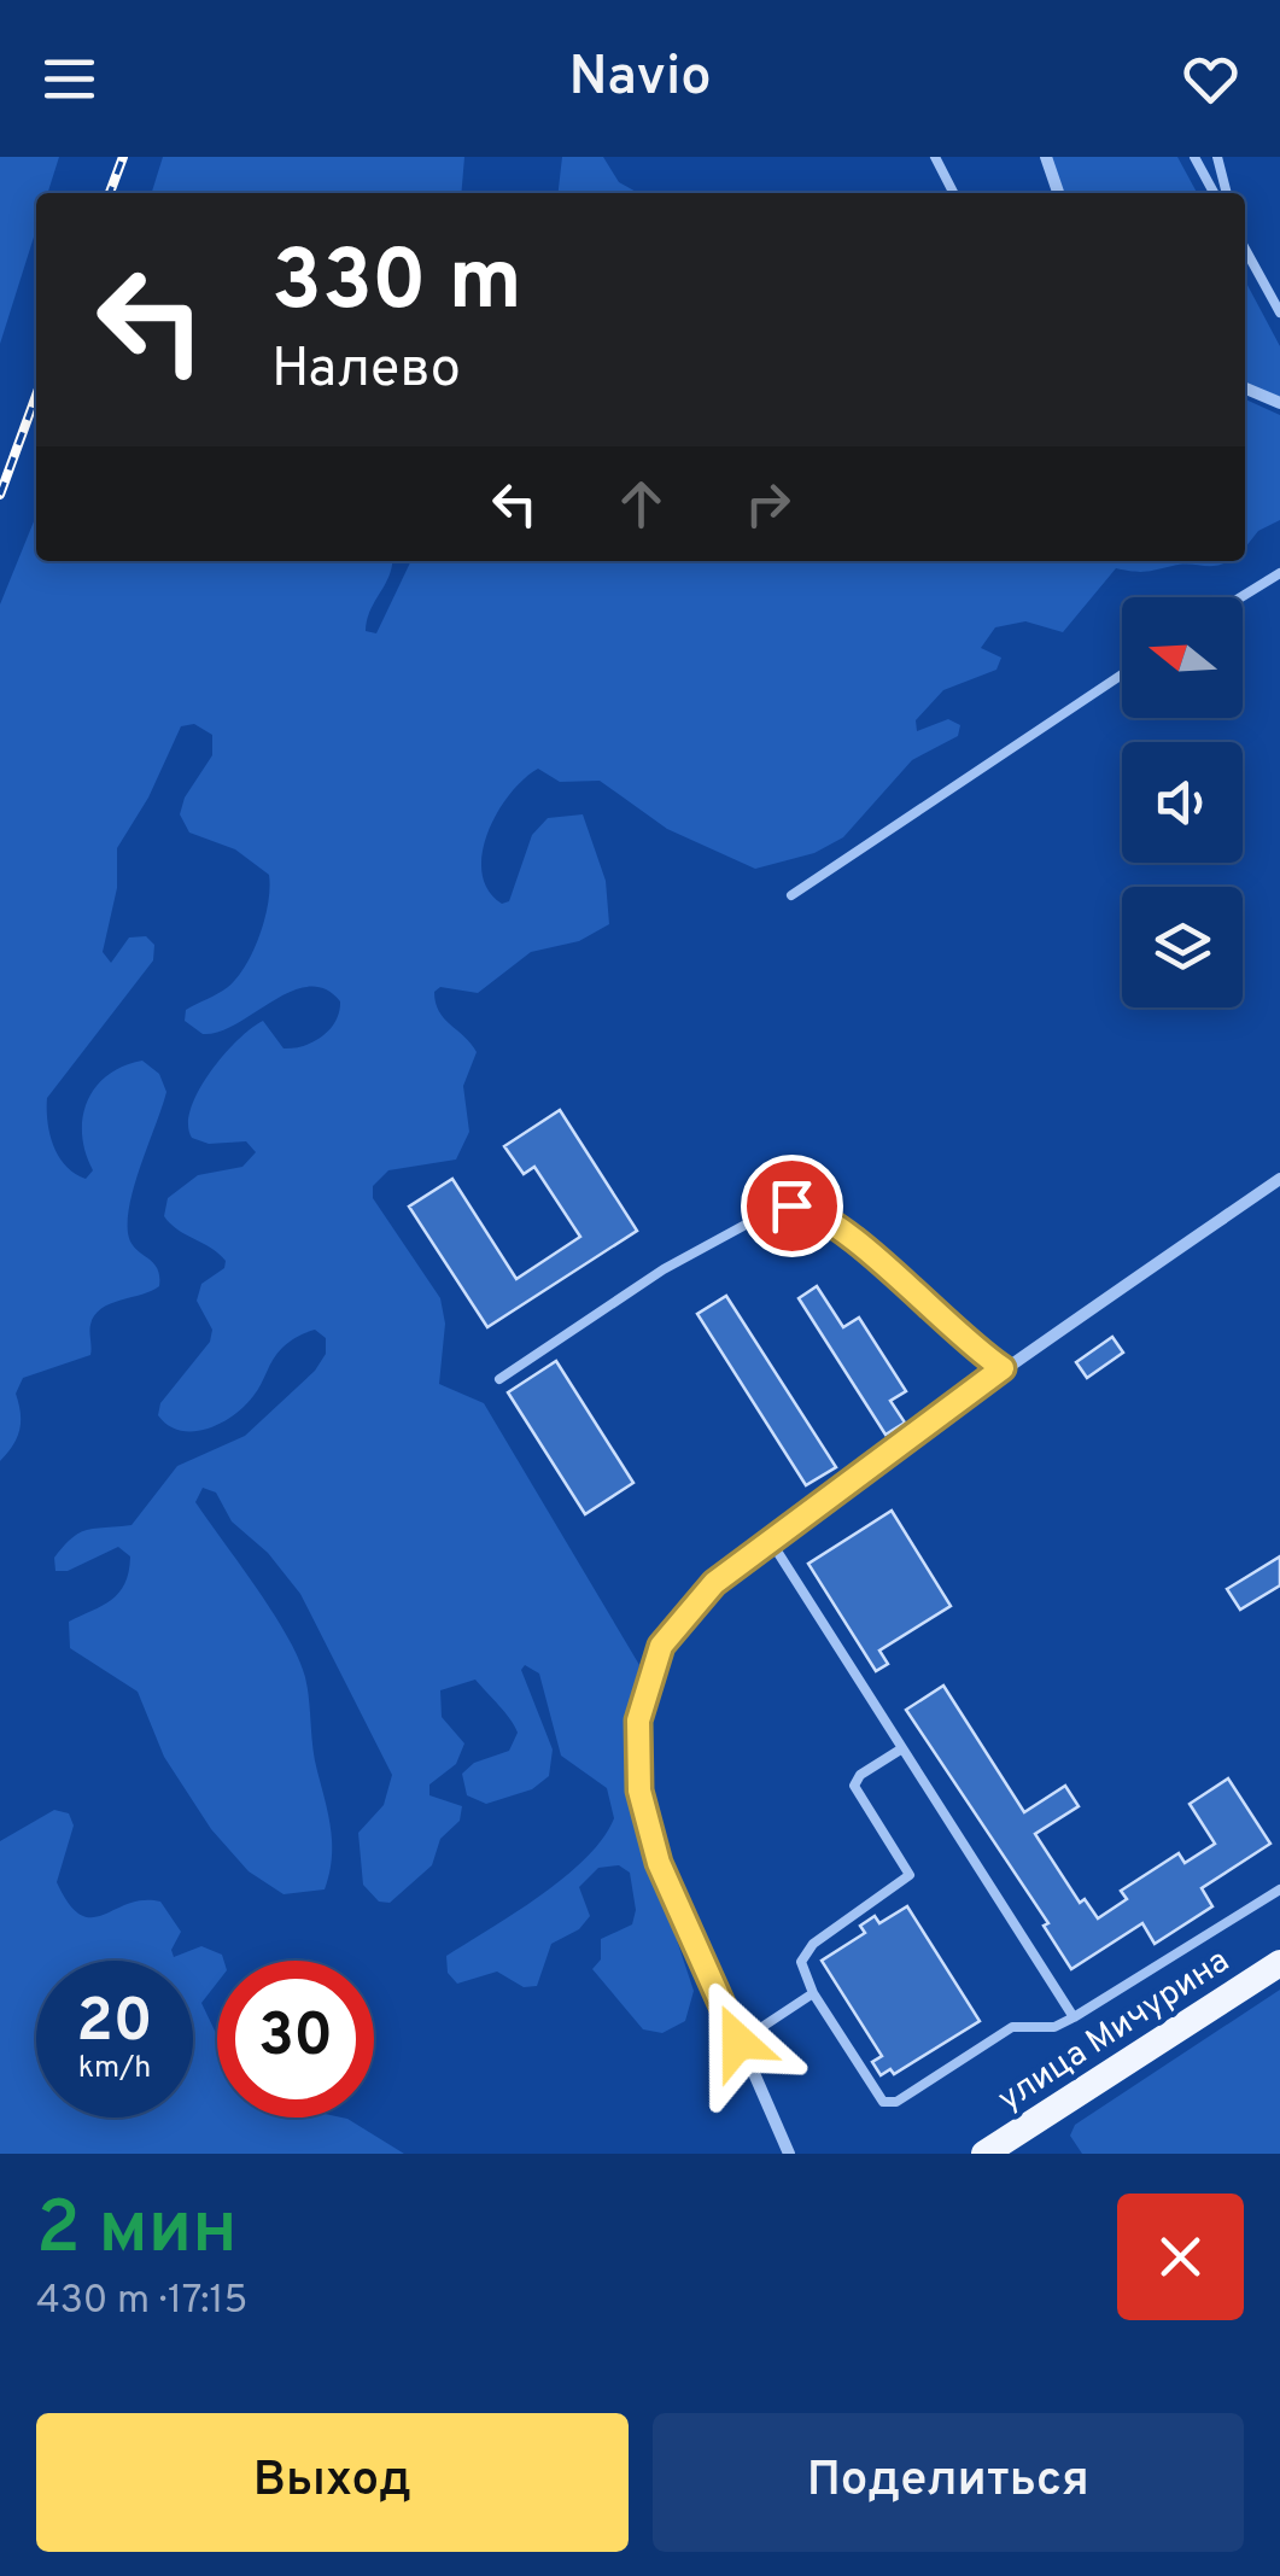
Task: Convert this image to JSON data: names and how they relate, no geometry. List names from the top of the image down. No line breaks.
{"streets":{"main road":["улица Мичурина"]},"north":"left","page":{"header":"Navio","turn":["330 m","Налево"],"speed":"20 km/h","limit":"30","heading":["2 мин","430 m · 17:15"],"buttons":["Выход","Поделиться"]}}
